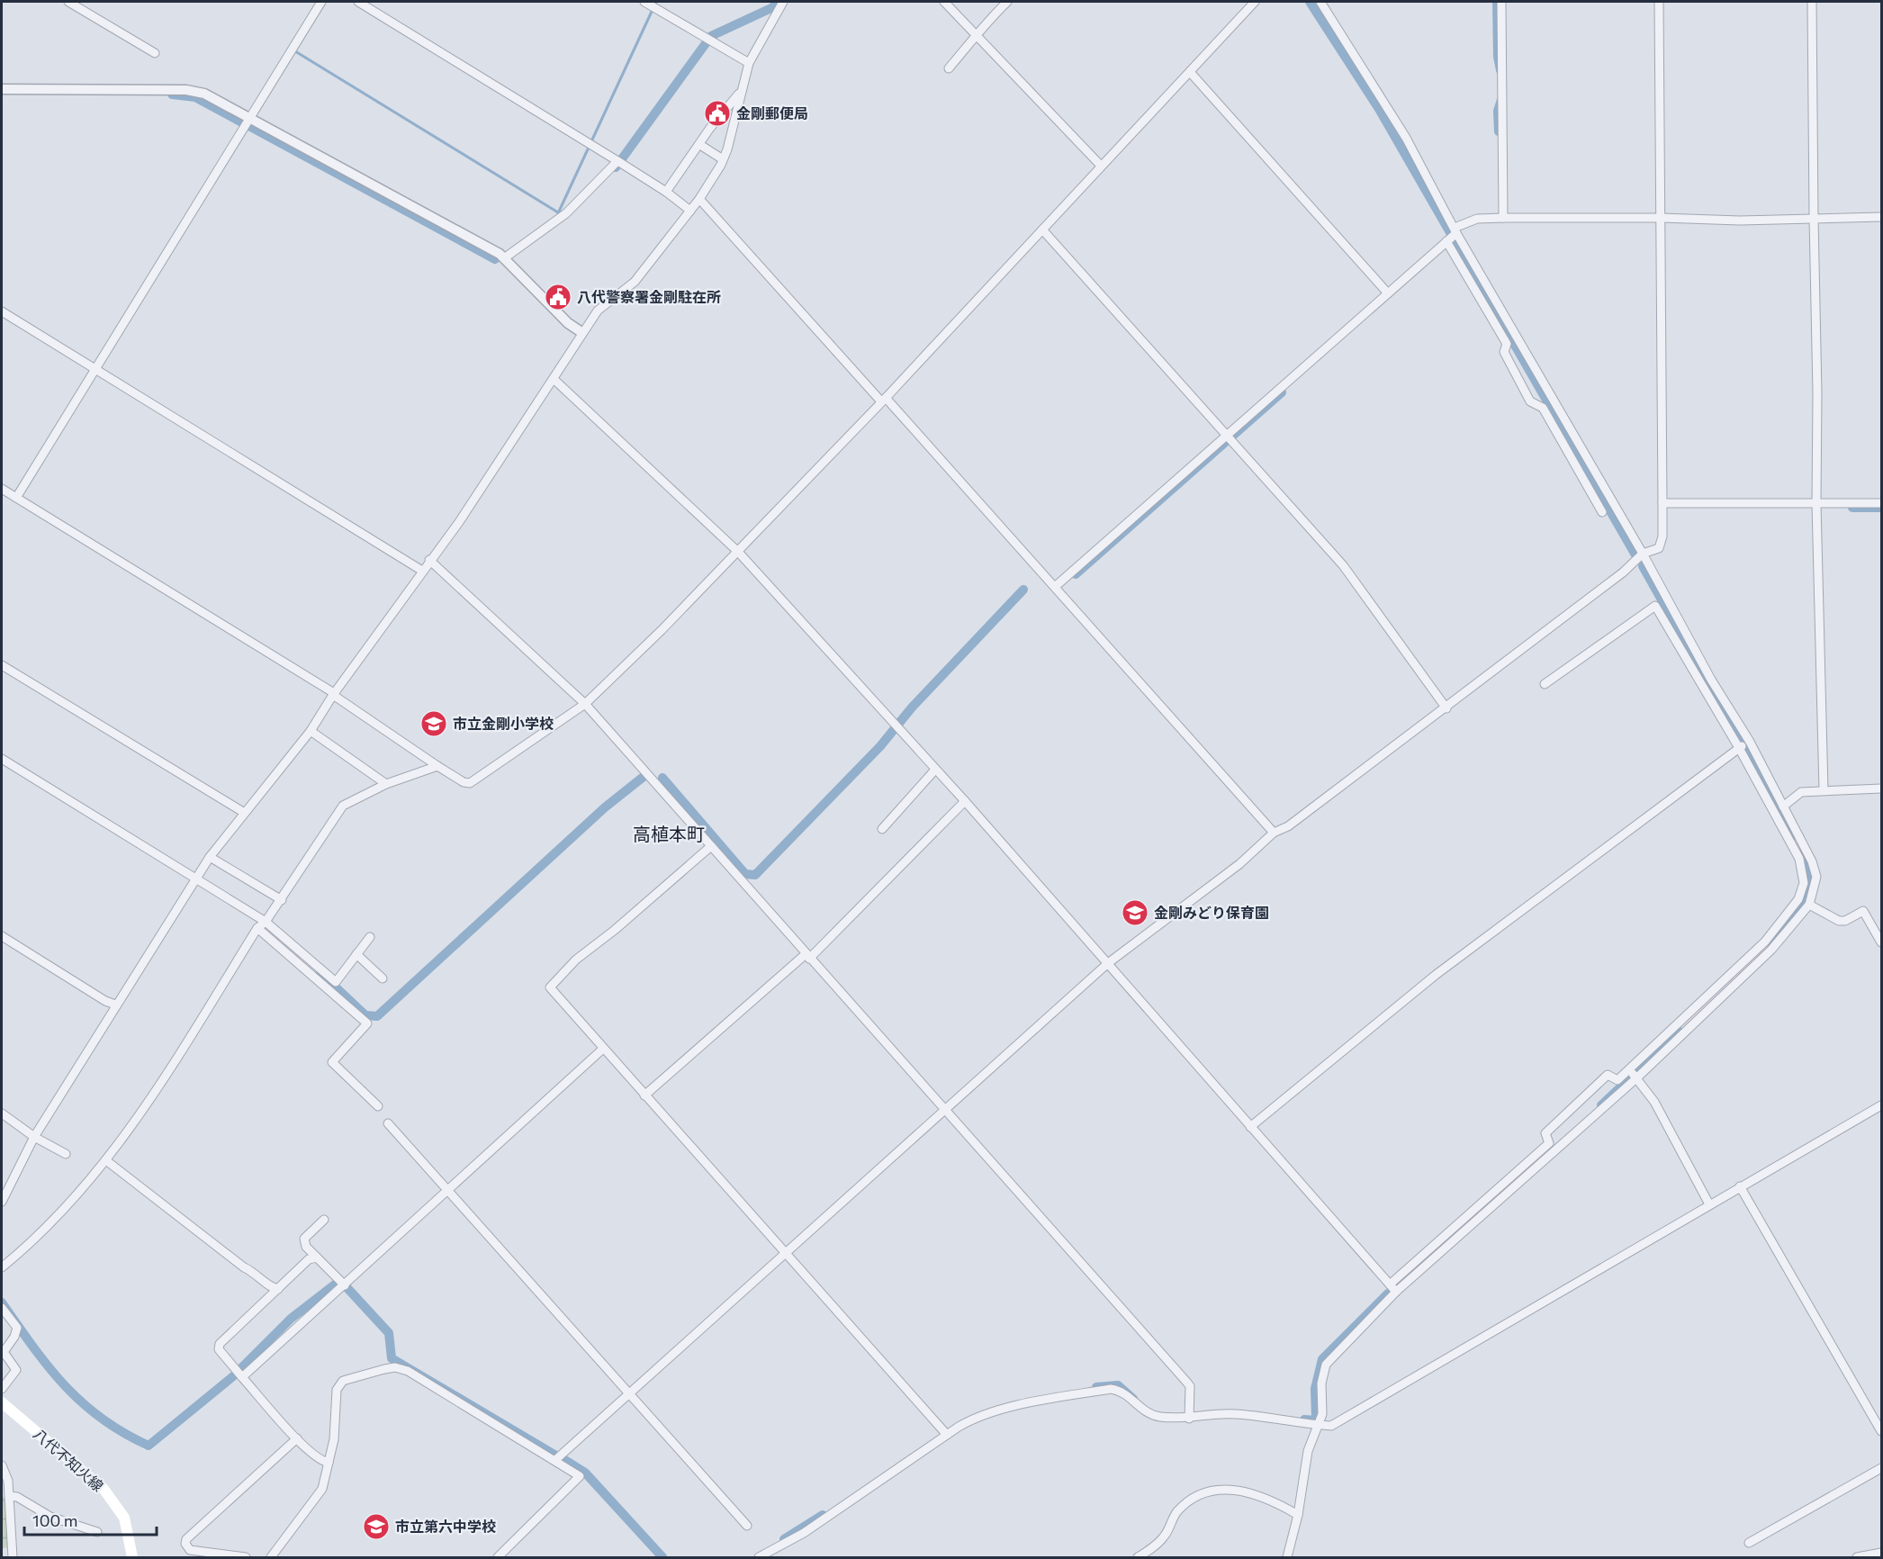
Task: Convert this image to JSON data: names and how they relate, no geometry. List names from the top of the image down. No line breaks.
{"streets":{"main road":["八代不知火線"]},"districts":["高植本町"],"places":{"public building":["金剛郵便局","八代警察署金剛駐在所"],"school or university":["市立金剛小学校","金剛みどり保育園","市立第六中学校"]},"scale_bar":"100 m"}
